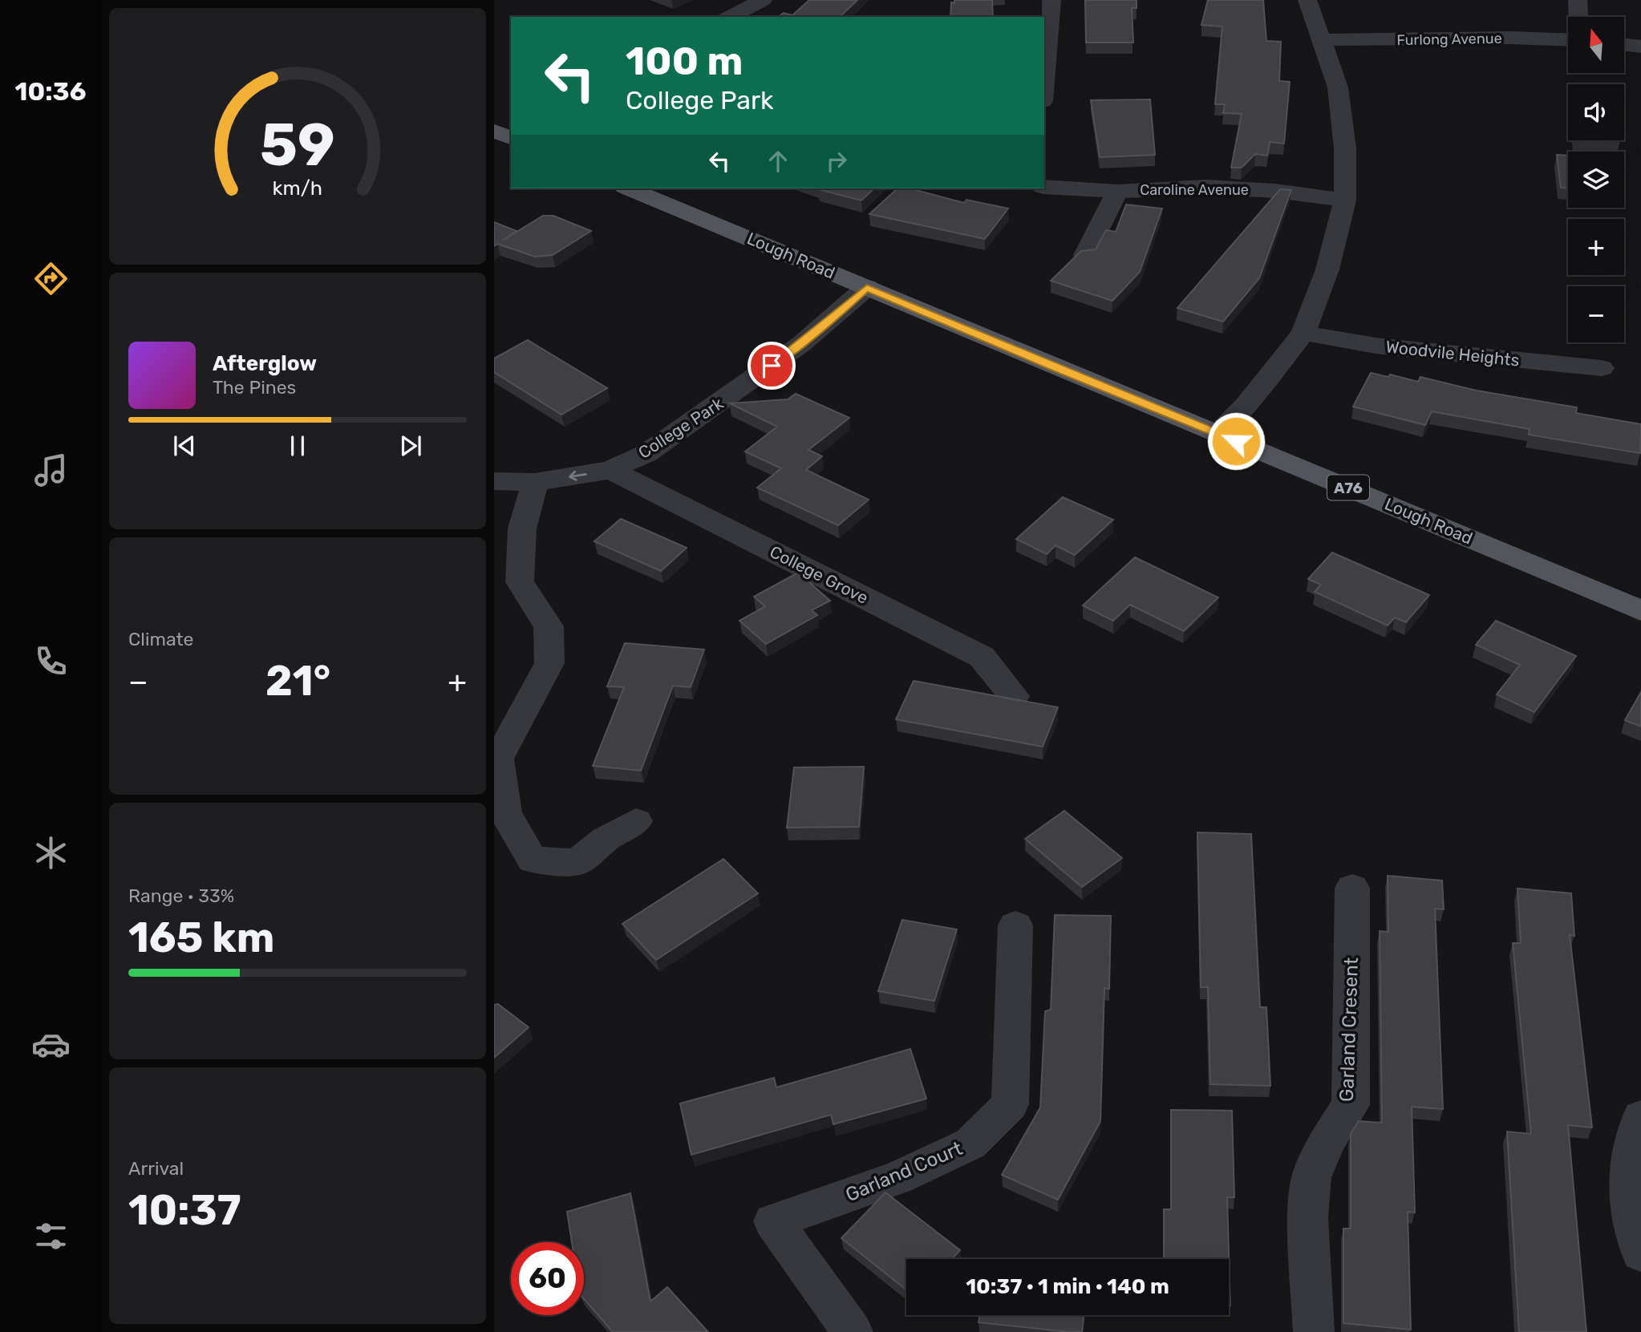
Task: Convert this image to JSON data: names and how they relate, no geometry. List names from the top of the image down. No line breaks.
{"streets":{"main road":["Lough Road","A76"],"street":["Furlong Avenue","Caroline Avenue","Woodvile Heights","College Park","College Grove","Garland Cresent","Garland Court"]},"crossings":[["Lough Road","College Park"],["College Park","College Grove"]],"north":"top","page":{"tabs":"10:36","map_buttons":["+","−"],"turn":["100 m","College Park"],"song":["Afterglow","The Pines"],"tile":["Climate",["Range · 33%","165 km"],["Arrival","10:37"]],"heat":["−","21°","+"],"limit":"60","trip":"10:37 · 1 min · 140 m","gauge":["59","km/h"]}}
